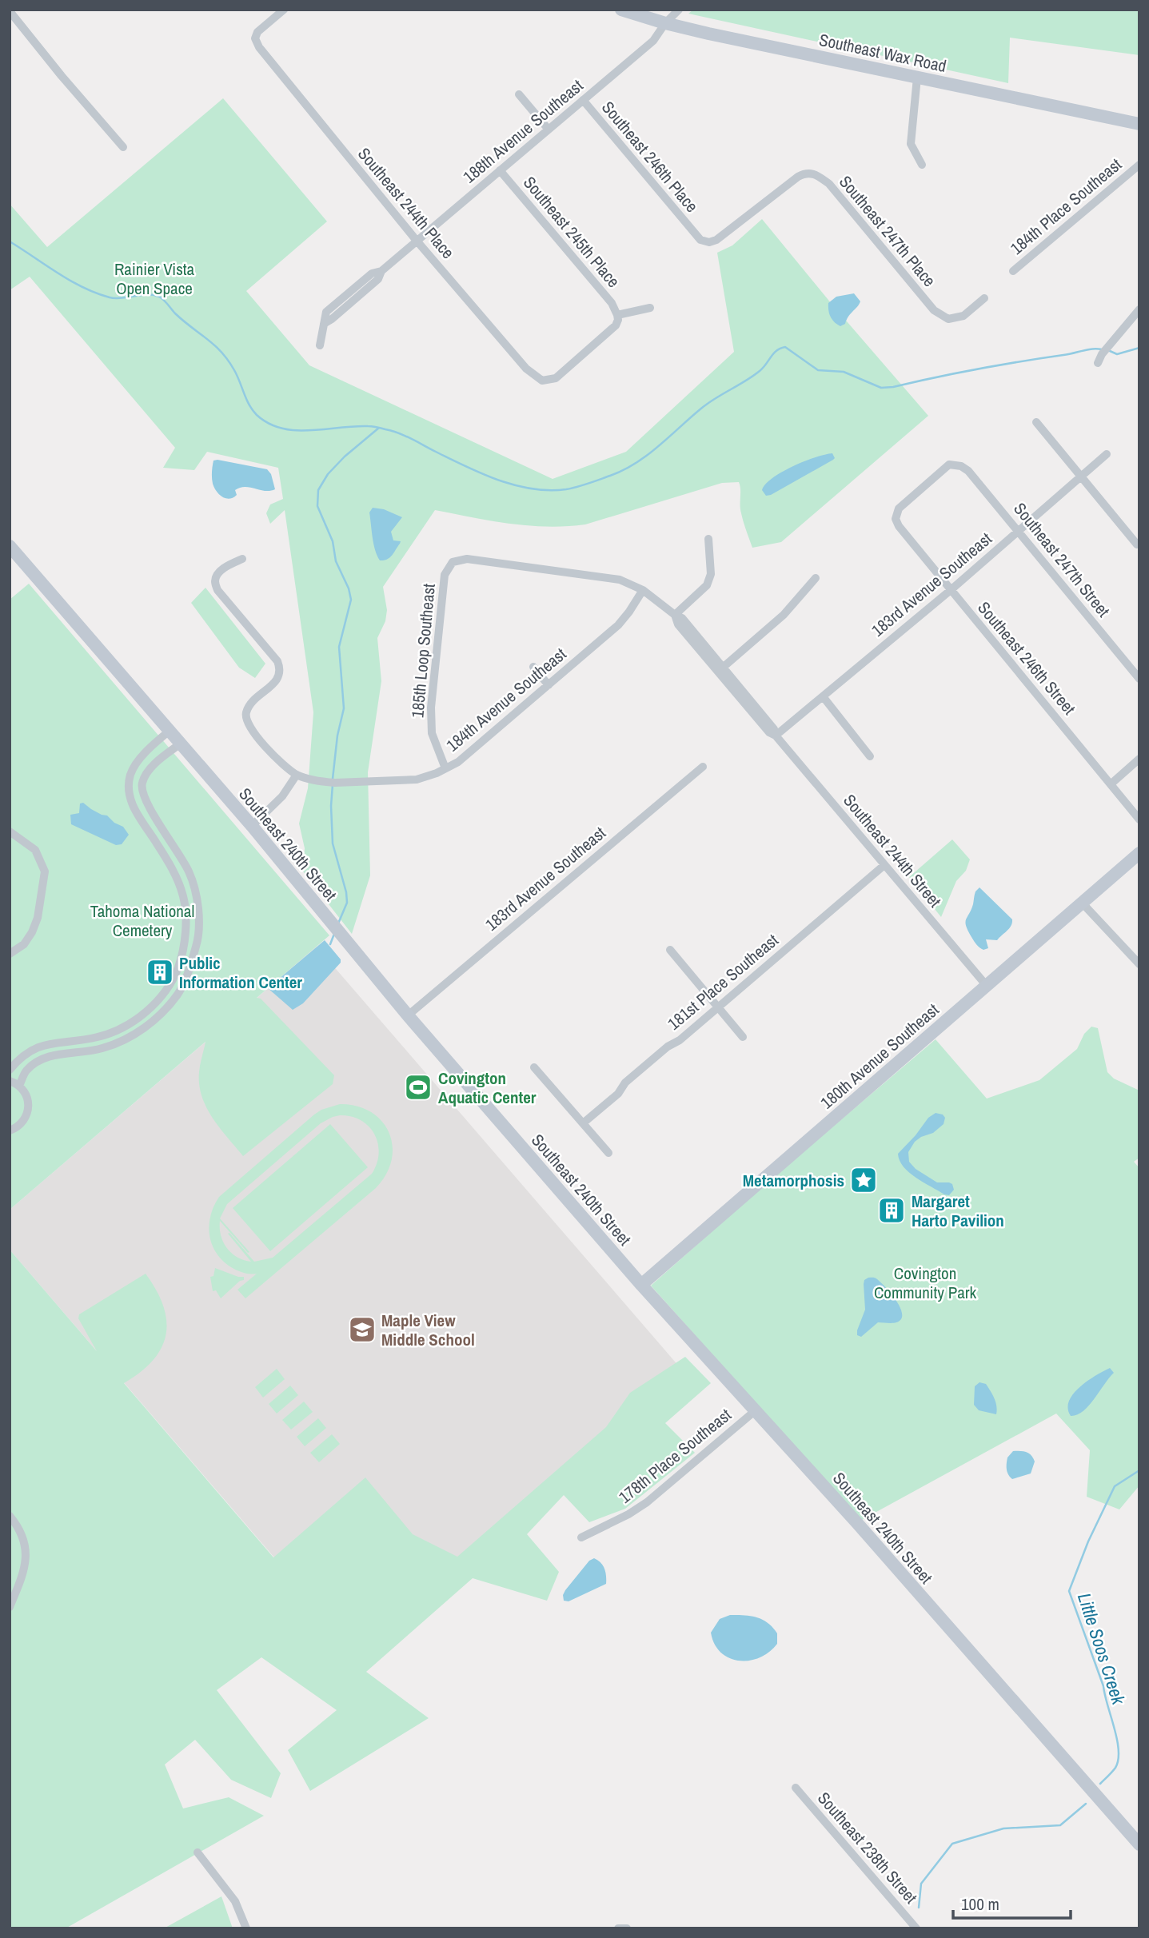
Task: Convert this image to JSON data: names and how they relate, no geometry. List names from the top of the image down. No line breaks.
{"streets":{"main road":["Southeast Wax Road","Southeast 240th Street","180th Avenue Southeast"],"street":["188th Avenue Southeast","Southeast 246th Place","Southeast 244th Place","184th Place Southeast","Southeast 247th Place","Southeast 245th Place","Southeast 247th Street","183rd Avenue Southeast","185th Loop Southeast","Southeast 246th Street","184th Avenue Southeast","Southeast 244th Street","181st Place Southeast","178th Place Southeast","Southeast 238th Street"]},"crossings":[["Southeast Wax Road","188th Avenue Southeast"],["188th Avenue Southeast","Southeast 246th Place"],["188th Avenue Southeast","Southeast 244th Place"],["188th Avenue Southeast","Southeast 245th Place"],["Southeast 246th Place","Southeast 247th Place"],["Southeast 244th Place","Southeast 245th Place"],["Southeast 247th Street","183rd Avenue Southeast"],["Southeast 247th Street","Southeast 246th Street"],["183rd Avenue Southeast","Southeast 246th Street"],["183rd Avenue Southeast","Southeast 240th Street"],["183rd Avenue Southeast","Southeast 244th Street"],["185th Loop Southeast","184th Avenue Southeast"],["185th Loop Southeast","Southeast 244th Street"],["184th Avenue Southeast","Southeast 244th Street"],["Southeast 240th Street","180th Avenue Southeast"],["Southeast 240th Street","178th Place Southeast"],["Southeast 244th Street","181st Place Southeast"],["Southeast 244th Street","180th Avenue Southeast"]],"water":["Little Soos Creek"],"parks":["Rainier Vista Open Space","Tahoma National Cemetery","Covington Community Park"],"places":{"building":["Public Information Center","Margaret Harto Pavilion"],"sports":["Covington Aquatic Center"],"place":["Metamorphosis"],"school or university":["Maple View Middle School"]},"scale_bar":"100 m"}
